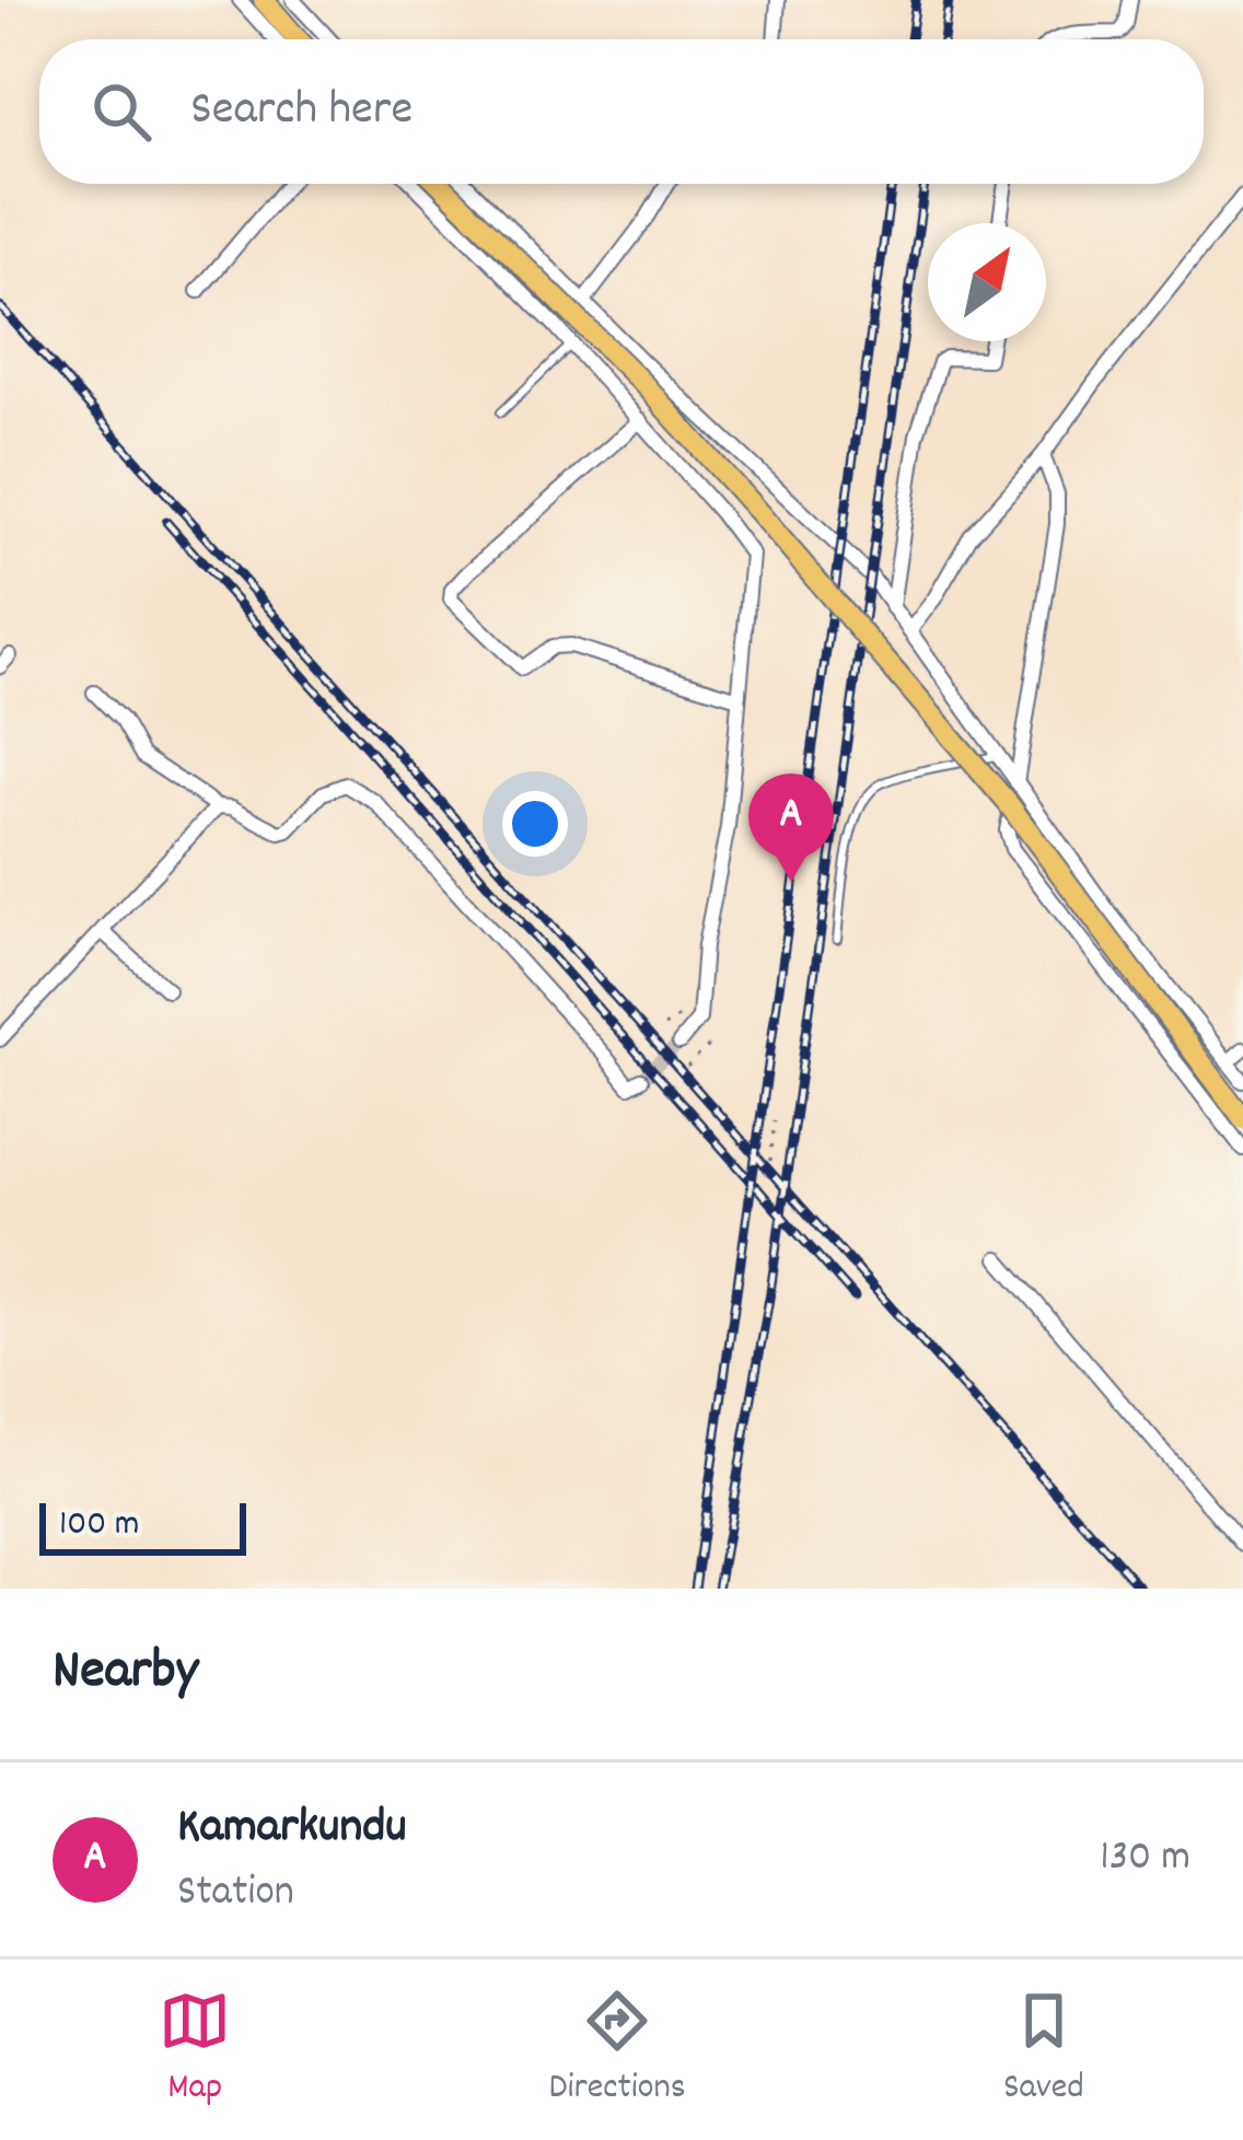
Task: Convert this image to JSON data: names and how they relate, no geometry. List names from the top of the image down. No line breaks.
{"scale_bar":"100 m","north":"top right","page":{"search":"Search here","pins":"A","scale":"100 m","heading":"Nearby","list":[{"mark":"A","name":"Kamarkundu","note":"Station","value":"130 m"}],"nav":["Map","Directions","Saved"]}}
